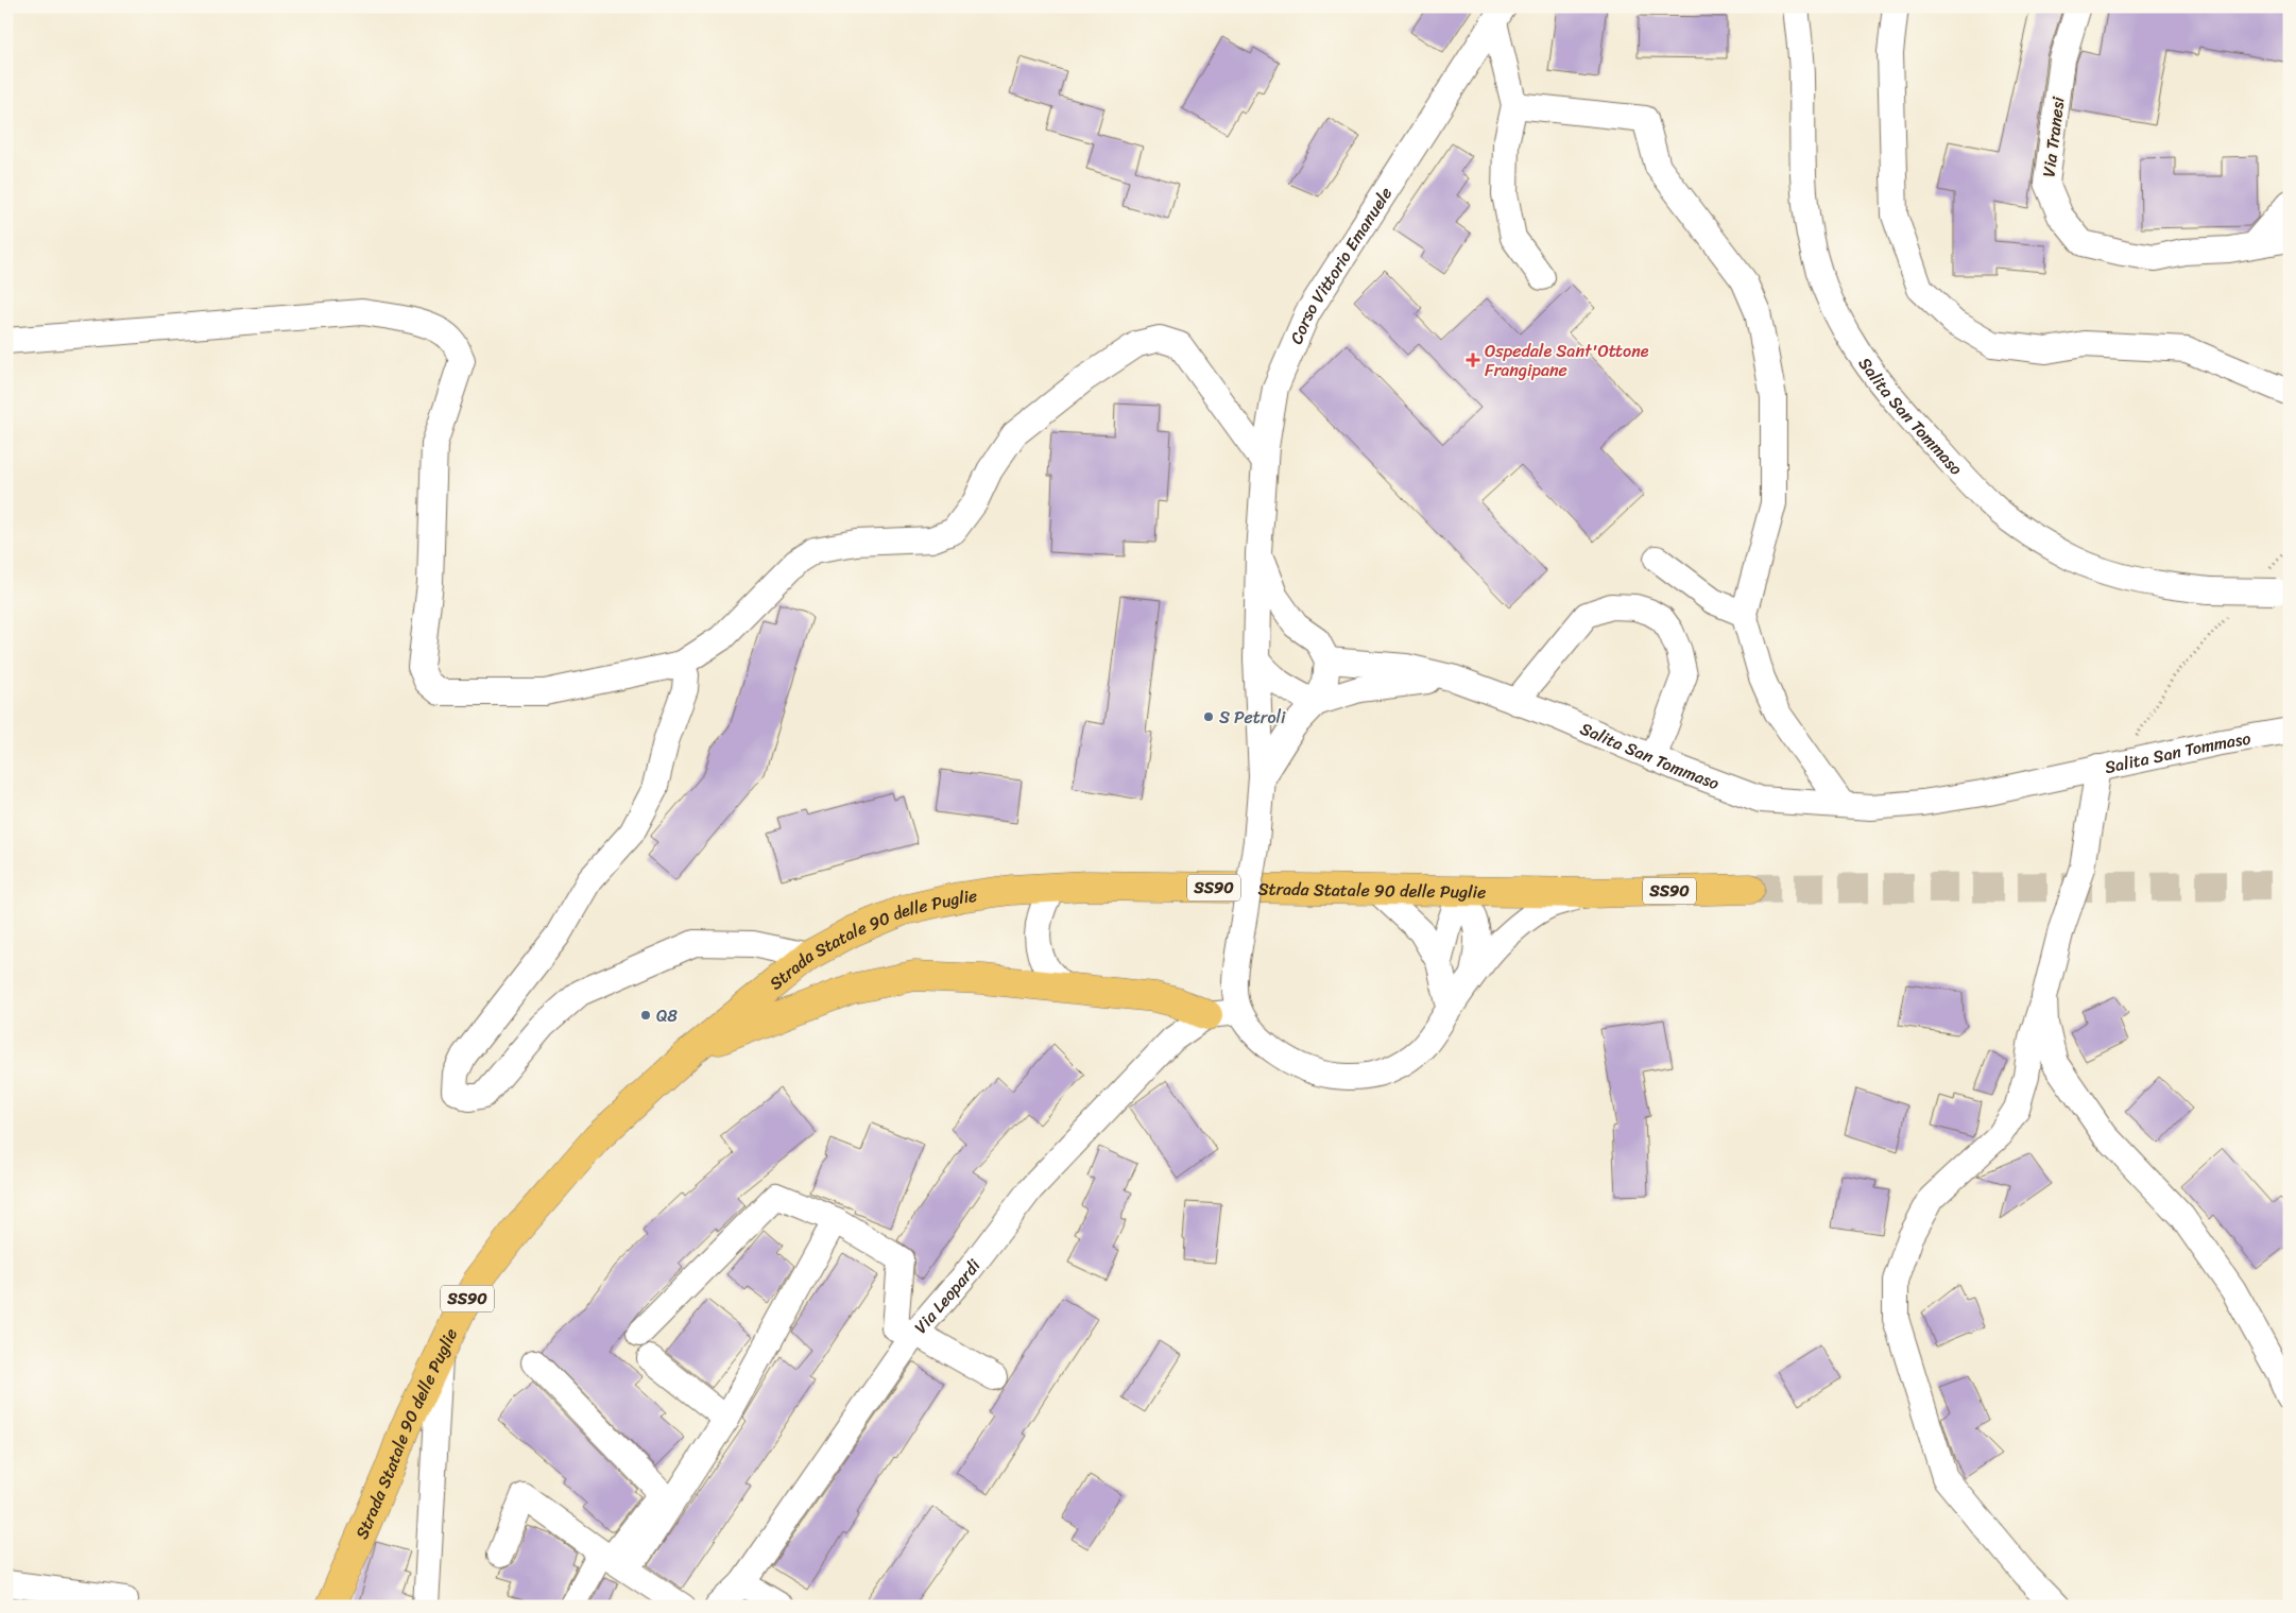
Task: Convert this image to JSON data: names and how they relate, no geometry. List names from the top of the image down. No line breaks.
{"streets":{"main road":["SS90","Strada Statale 90 delle Puglie"],"street":["Via Tranesi","Corso Vittorio Emanuele","Salita San Tommaso","Via Leopardi"]},"crossings":[["Corso Vittorio Emanuele","Salita San Tommaso"],["Corso Vittorio Emanuele","Strada Statale 90 delle Puglie"]],"places":{"health":["Ospedale Sant'Ottone Frangipane"],"other":["S Petroli","Q8"]}}
